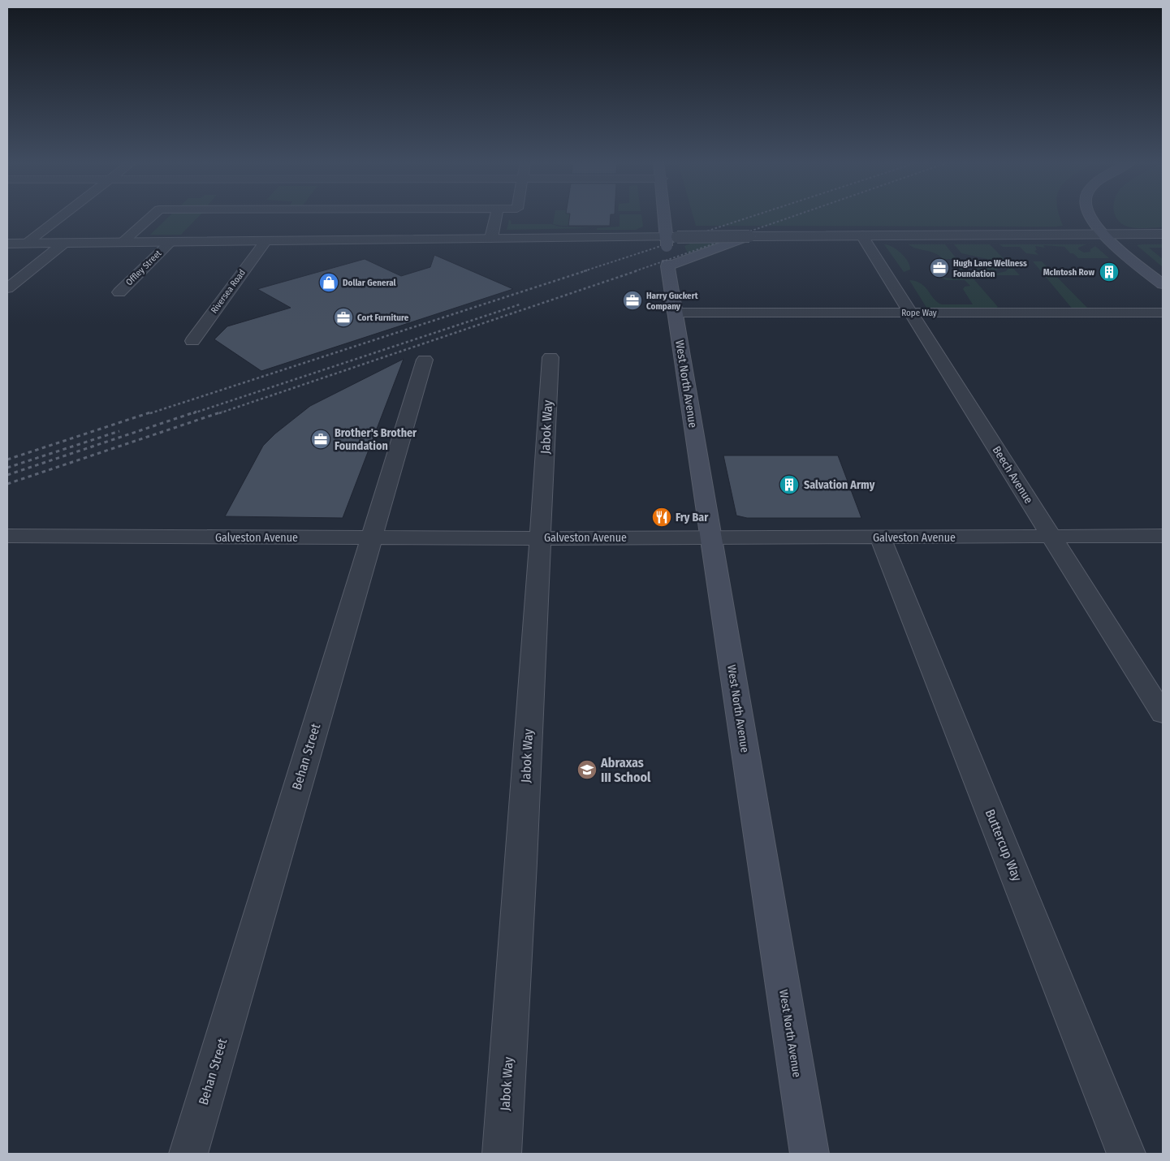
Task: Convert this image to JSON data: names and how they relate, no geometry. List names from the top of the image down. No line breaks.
{"streets":{"main road":["West North Avenue"],"street":["Offley Street","Riversea Road","Rope Way","Jabok Way","Beech Avenue","Galveston Avenue","Behan Street","Buttercup Way"]},"crossings":[["Rope Way","West North Avenue"],["Rope Way","Beech Avenue"],["West North Avenue","Galveston Avenue"],["Jabok Way","Galveston Avenue"],["Beech Avenue","Galveston Avenue"],["Galveston Avenue","Behan Street"],["Galveston Avenue","Buttercup Way"]],"places":{"office":["Hugh Lane Wellness Foundation","Harry Guckert Company","Cort Furniture","Brother's Brother Foundation"],"building":["McIntosh Row","Salvation Army"],"shop":["Dollar General"],"restaurant":["Fry Bar"],"school or university":["Abraxas III School"]}}
